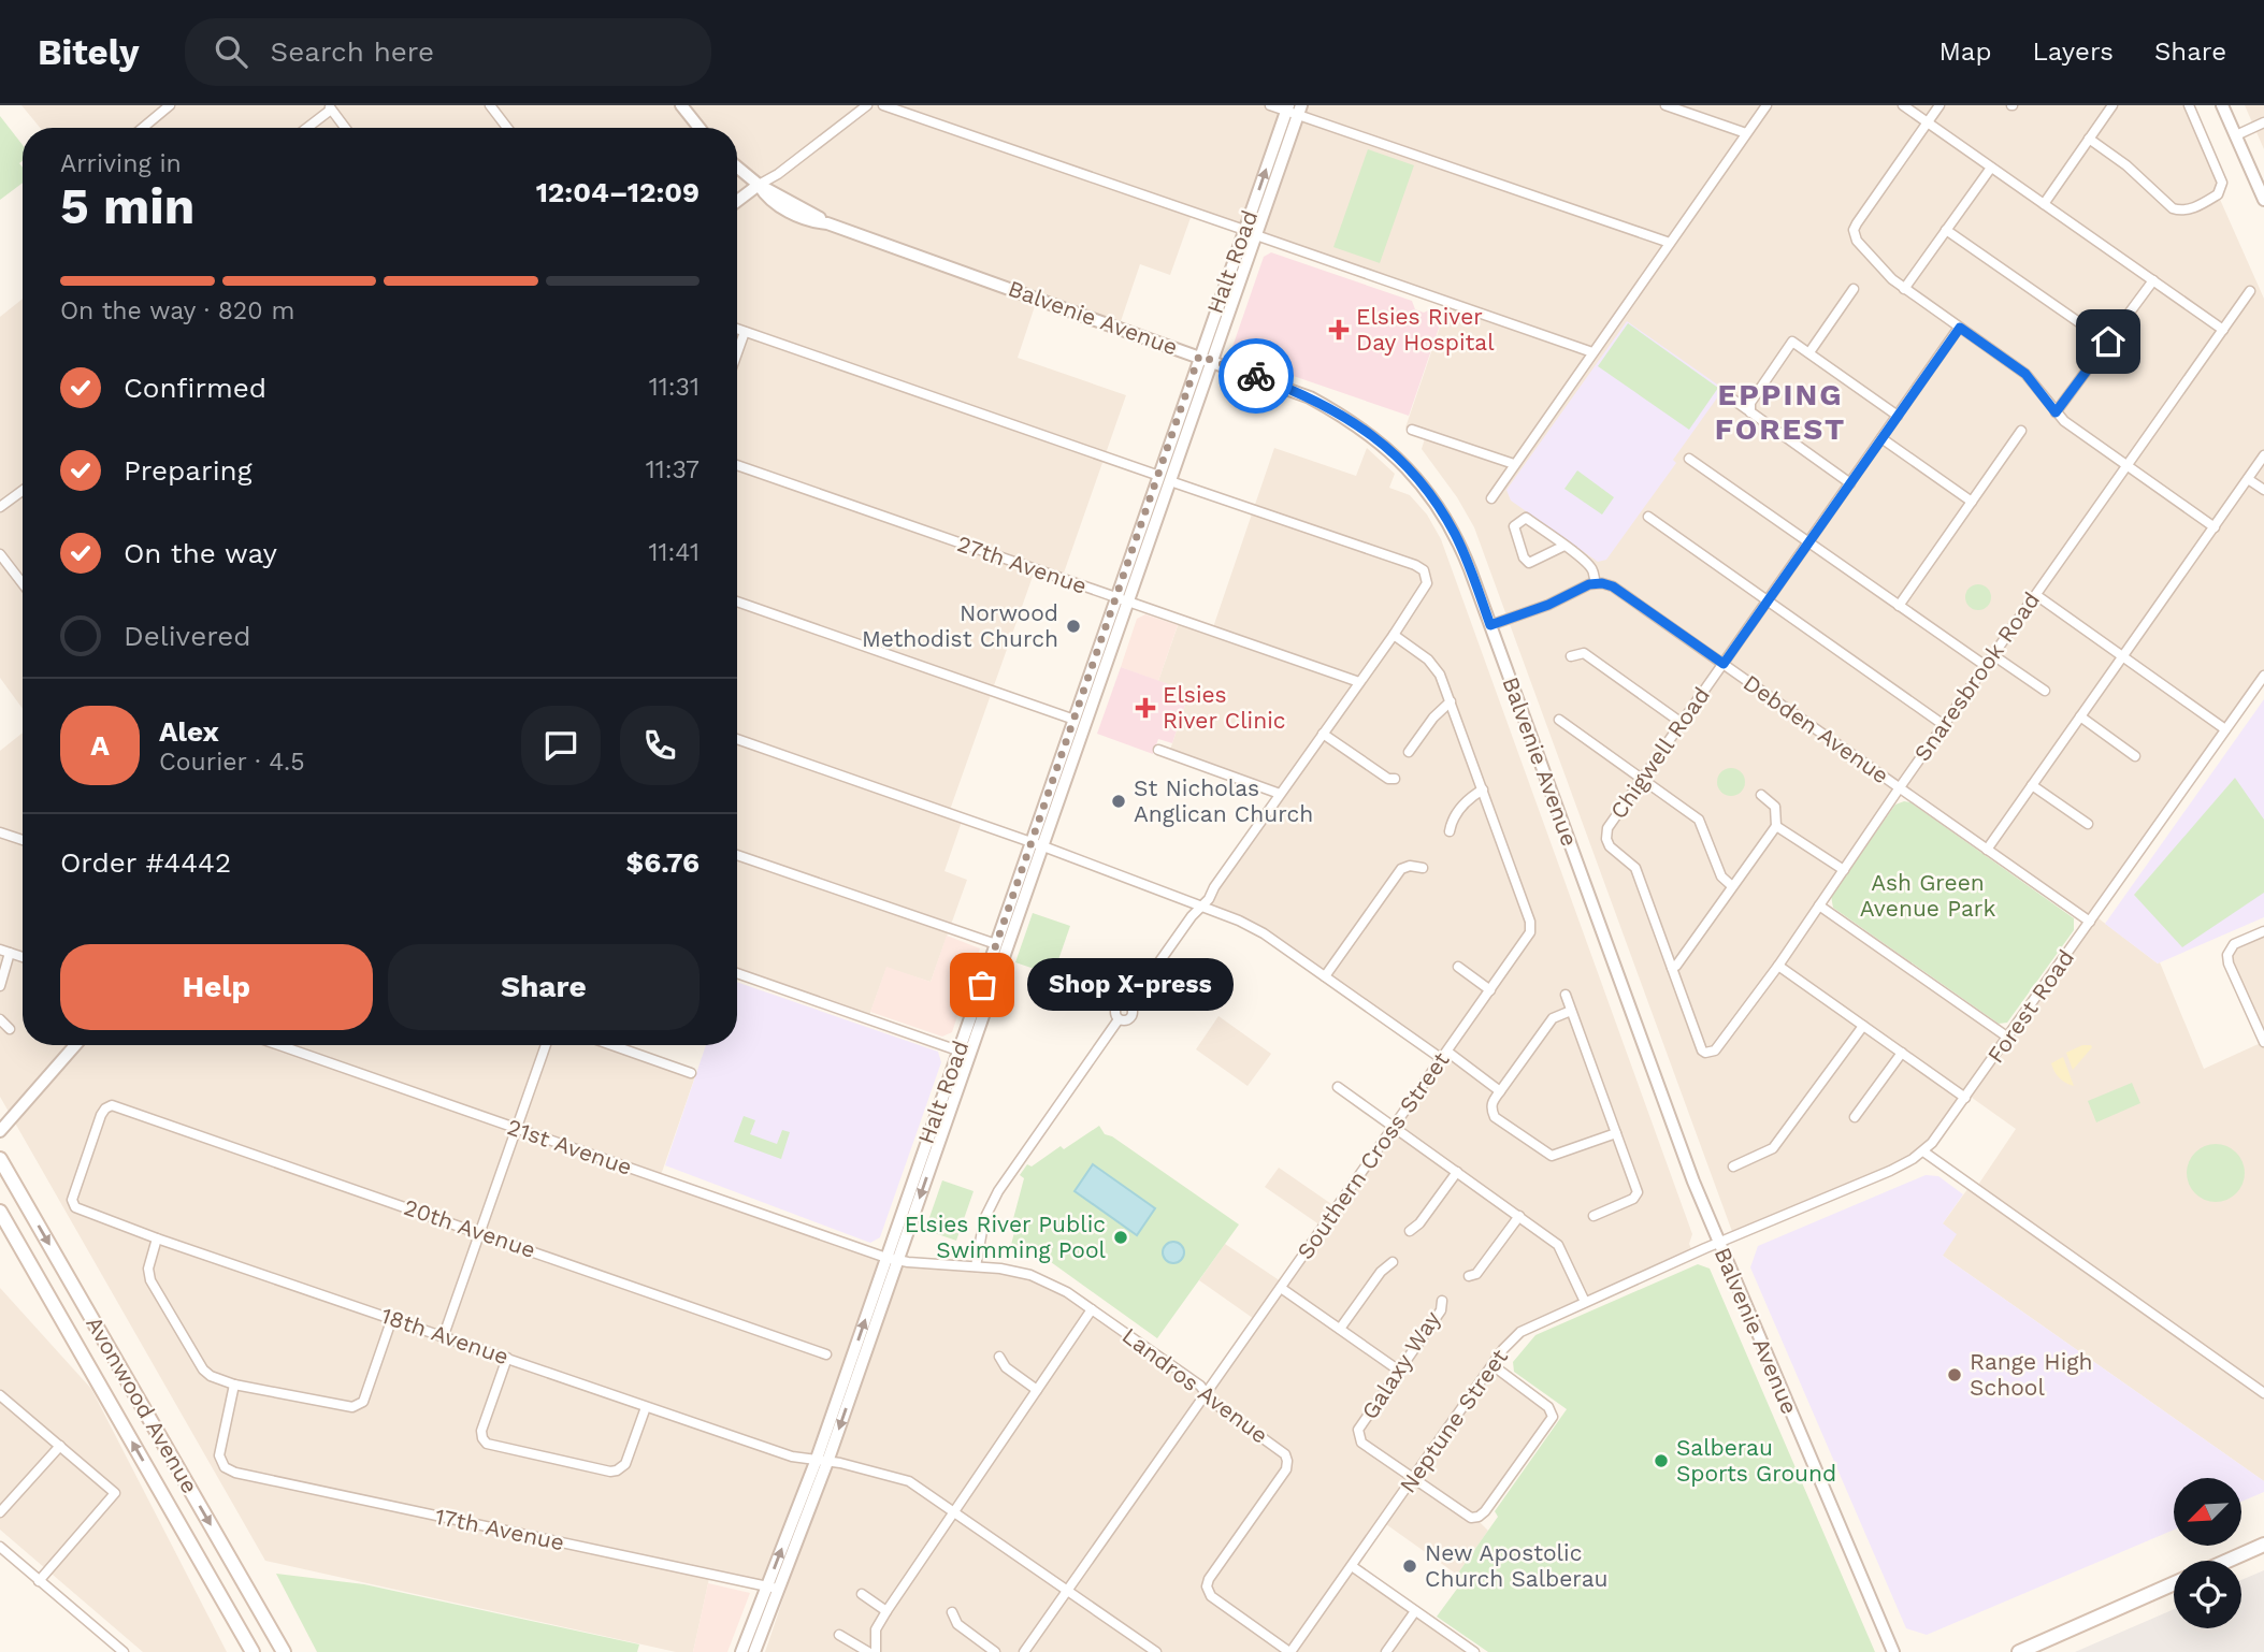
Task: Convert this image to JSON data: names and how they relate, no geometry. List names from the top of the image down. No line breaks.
{"streets":{"main road":["Avonwood Avenue"],"street":["Halt Road","Balvenie Avenue","27th Avenue","Snaresbrook Road","Debden Avenue","Chigwell Road","Forest Road","21st Avenue","Southern Cross Street","20th Avenue","18th Avenue","Galaxy Way","Landros Avenue","Neptune Street","17th Avenue"]},"crossings":[["Halt Road","Balvenie Avenue"],["Halt Road","27th Avenue"],["Halt Road","21st Avenue"],["Halt Road","18th Avenue"],["Halt Road","Landros Avenue"],["Halt Road","17th Avenue"],["Balvenie Avenue","Forest Road"],["Balvenie Avenue","Neptune Street"],["Snaresbrook Road","Debden Avenue"],["Snaresbrook Road","Chigwell Road"],["Debden Avenue","Chigwell Road"],["Debden Avenue","Forest Road"],["Forest Road","Neptune Street"],["21st Avenue","Landros Avenue"],["Southern Cross Street","18th Avenue"],["Southern Cross Street","Landros Avenue"],["20th Avenue","18th Avenue"],["Galaxy Way","Neptune Street"],["Landros Avenue","Neptune Street"]],"districts":["EPPING FOREST"],"parks":["Ash Green Avenue Park"],"places":{"health":["Elsies River Day Hospital","Elsies River Clinic"],"other":["Norwood Methodist Church","St Nicholas Anglican Church","Shop X-press","Elsies River Public Swimming Pool","Range High School","Salberau Sports Ground","New Apostolic Church Salberau"]},"north":"bottom left","page":{"header":"Bitely","search":"Search here","nav":["Map","Layers","Share"],"heading":["5 min","Arriving in","12:04–12:09"],"panel":["Alex","Courier · 4.5","Order #4442","$6.76"],"bar":"On the way · 820 m","list":[["Confirmed","11:31"],["Preparing","11:37"],["On the way","11:41"],"Delivered"],"round":"A","buttons":["Help","Share"],"bubble":"Shop X-press"}}
